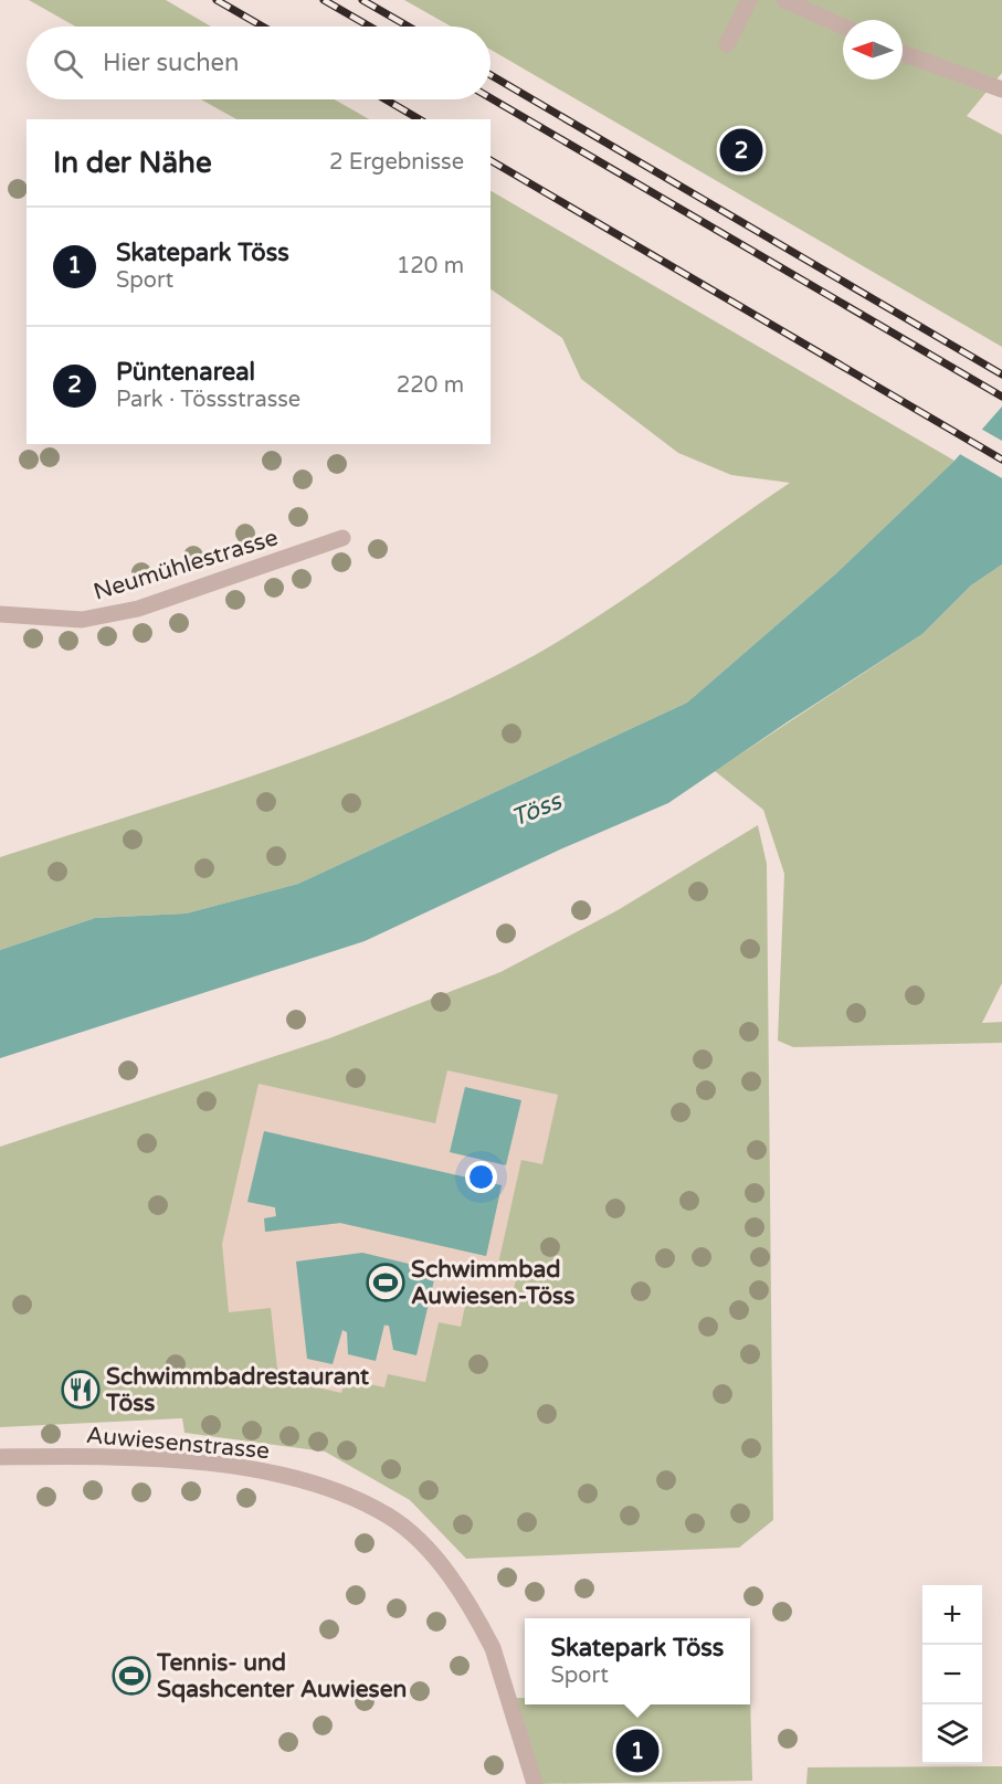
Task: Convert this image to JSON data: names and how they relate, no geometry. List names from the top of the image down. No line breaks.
{"streets":{"street":["Neumühlestrasse","Auwiesenstrasse"]},"water":["Töss"],"places":{"sports":["Schwimmbad Auwiesen-Töss","Tennis- und Sqashcenter Auwiesen"],"restaurant":["Schwimmbadrestaurant Töss"]},"north":"left","page":{"search":"Hier suchen","heading":["In der Nähe","2 Ergebnisse"],"pins":["2","1"],"list":[{"mark":"1","name":"Skatepark Töss","note":"Sport","value":"120 m"},{"mark":"2","name":"Püntenareal","note":"Park · Tössstrasse","value":"220 m"}],"map_buttons":["+","−"],"popup":["Skatepark Töss","Sport"]}}
